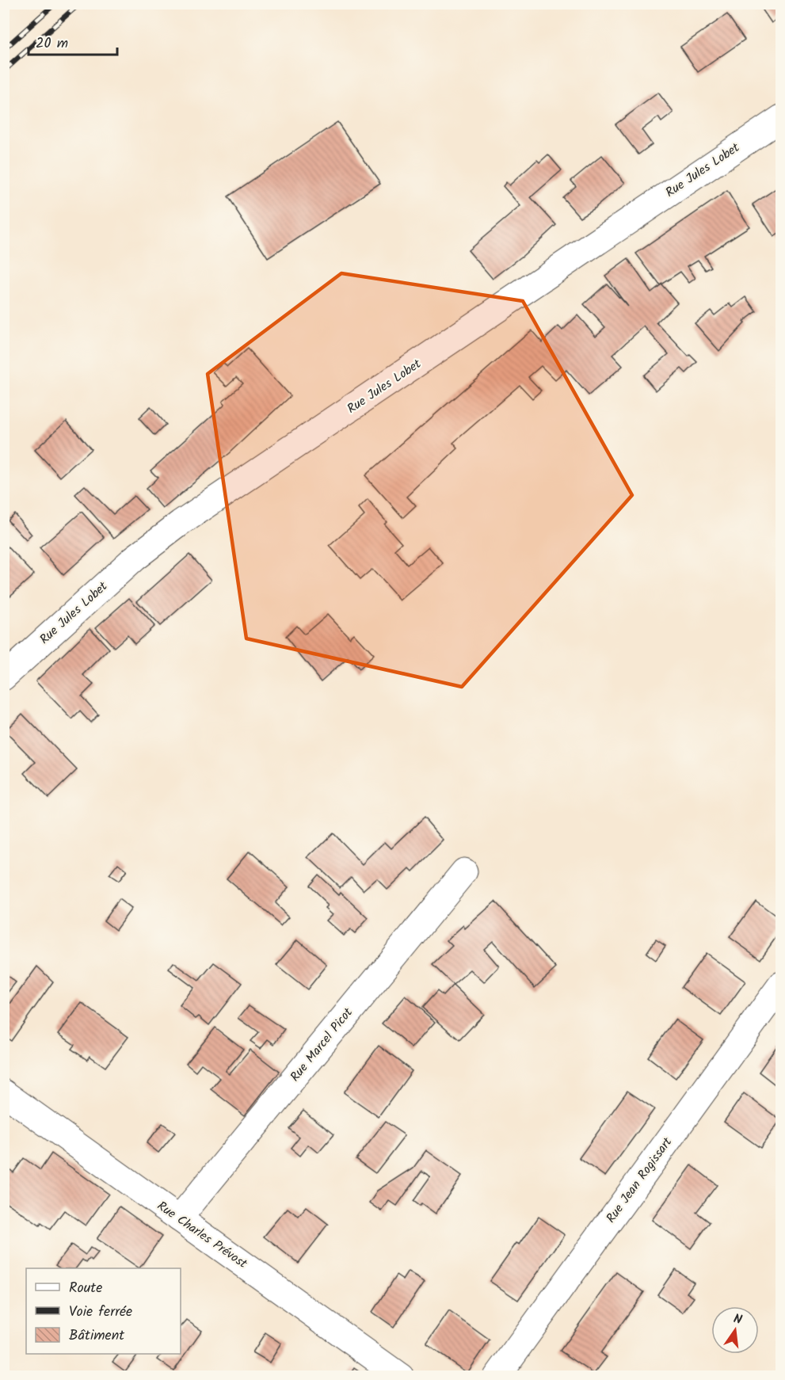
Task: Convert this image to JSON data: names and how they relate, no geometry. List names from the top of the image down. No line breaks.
{"streets":{"street":["Rue Jules Lobet","Rue Marcel Picot","Rue Jean Rogissart","Rue Charles Prévost"]},"crossings":[["Rue Marcel Picot","Rue Charles Prévost"]],"legend":["Route","Voie ferrée","Bâtiment"],"scale_bar":"20 m","north":"top"}
